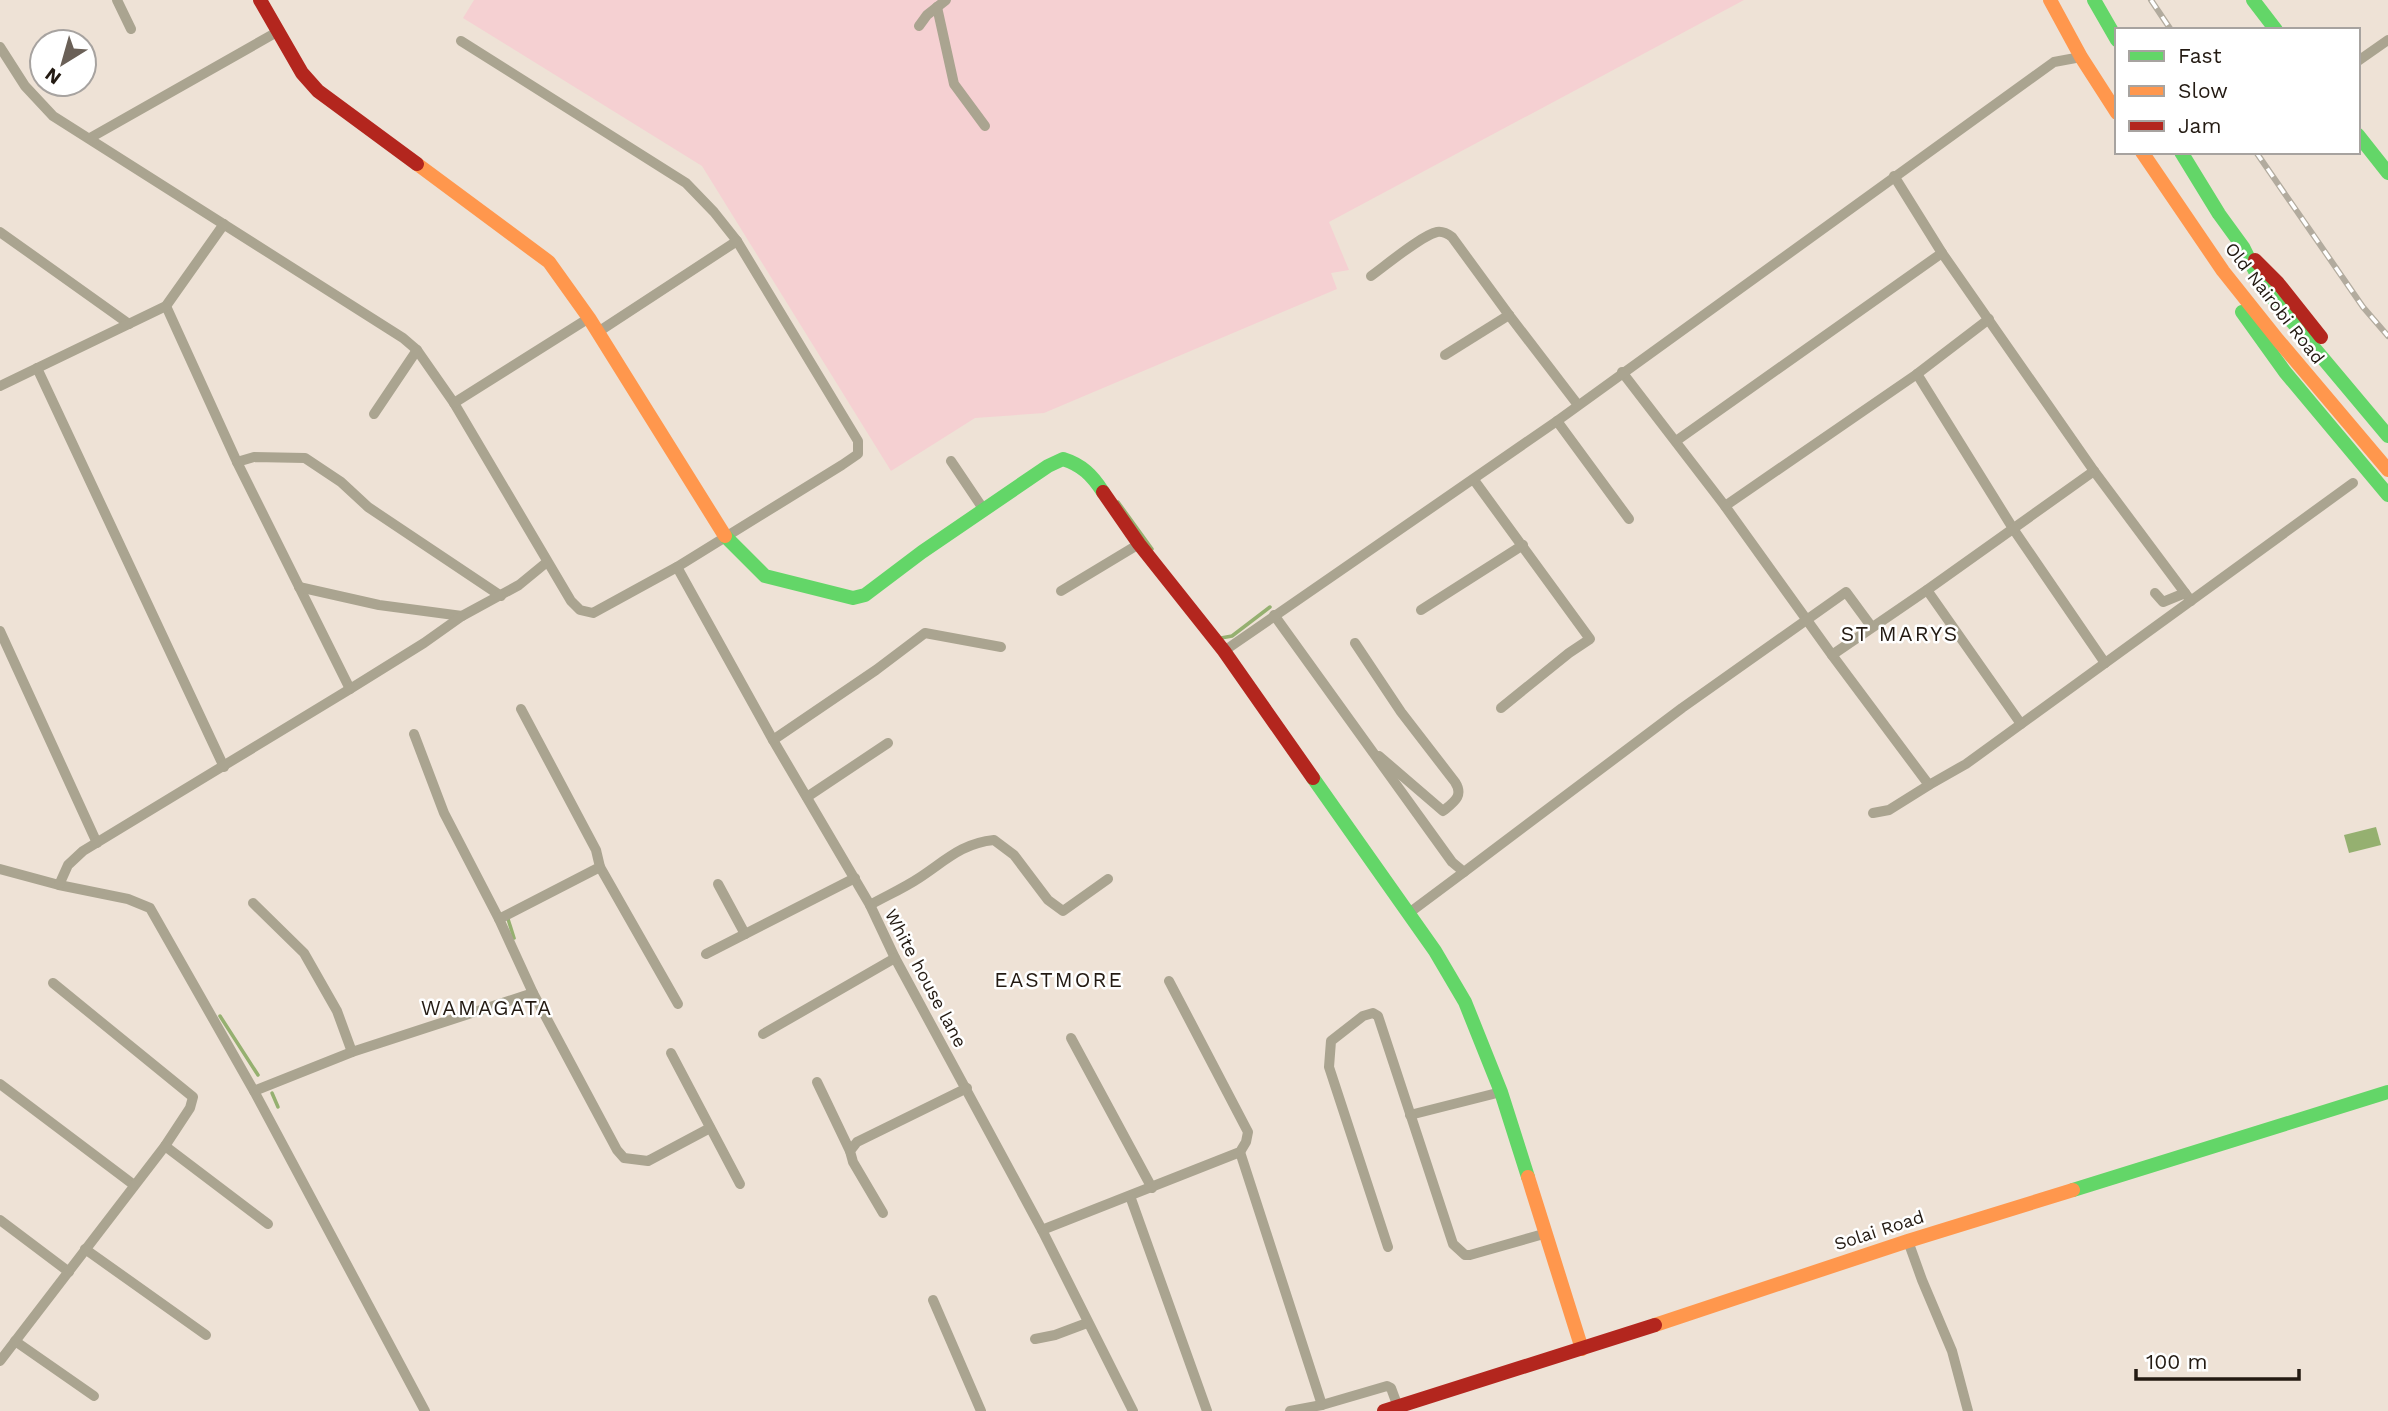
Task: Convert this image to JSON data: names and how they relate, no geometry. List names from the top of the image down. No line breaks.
{"streets":{"main road":["Old Nairobi Road","Solai Road"],"street":["White house lane"]},"districts":["ST MARYS","EASTMORE","WAMAGATA"],"legend":["Fast","Slow","Jam"],"scale_bar":"100 m","north":"bottom left"}
